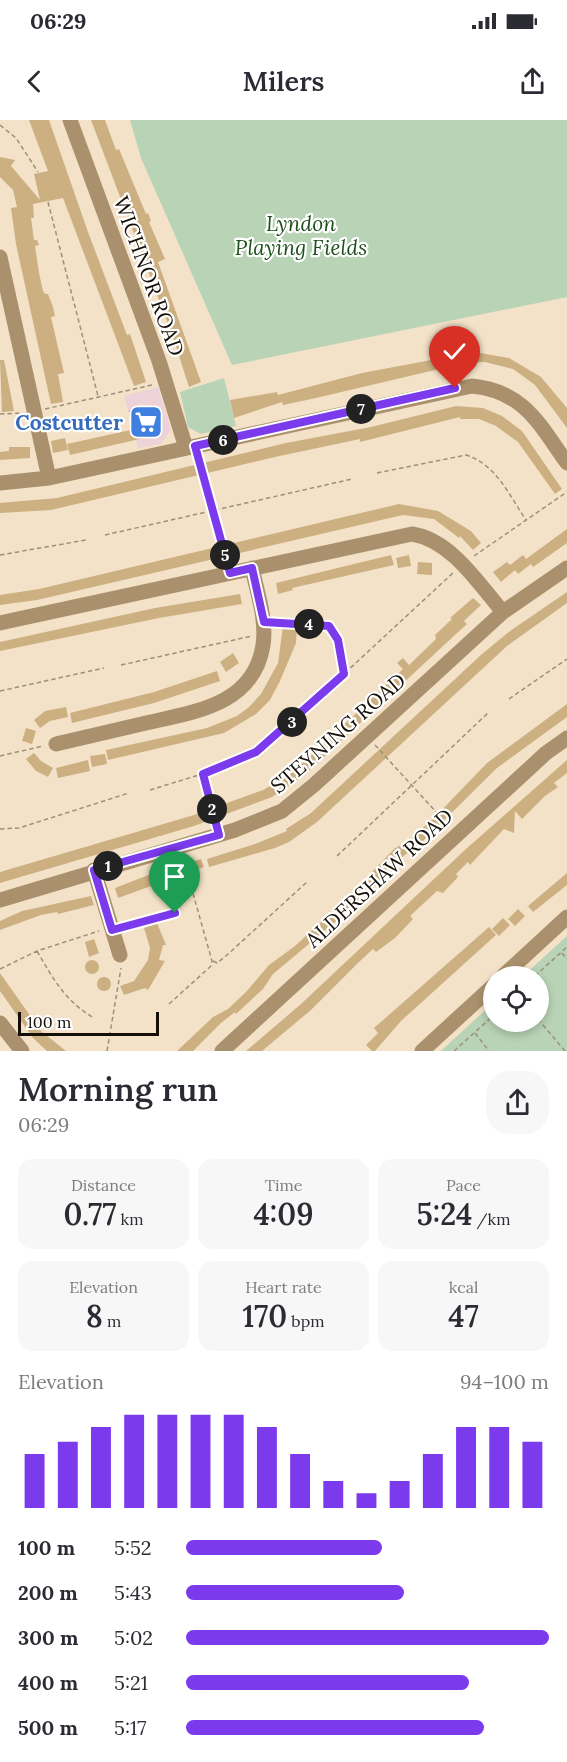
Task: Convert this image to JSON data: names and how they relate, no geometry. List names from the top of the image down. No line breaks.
{"streets":{"street":["WICHNOR ROAD","STEYNING ROAD","ALDERSHAW ROAD"]},"parks":["Lyndon Playing Fields"],"places":{"supermarket":["Costcutter"]},"scale_bar":"100 m","page":{"status":"06:29","header":"Milers","pins":["7","6","5","4","3","2","1"],"scale":"100 m","heading":["Morning run","06:29"],"stats":[["Distance","0.77 km"],["Time","4:09"],["Pace","5:24 /km"],["Elevation","8 m"],["Heart rate","170 bpm"],["kcal","47"]],"chart":["Elevation","94–100 m"],"list":[{"name":"100 m","note":"5:52"},{"name":"200 m","note":"5:43"},{"name":"300 m","note":"5:02"},{"name":"400 m","note":"5:21"},{"name":"500 m","note":"5:17"}]}}
